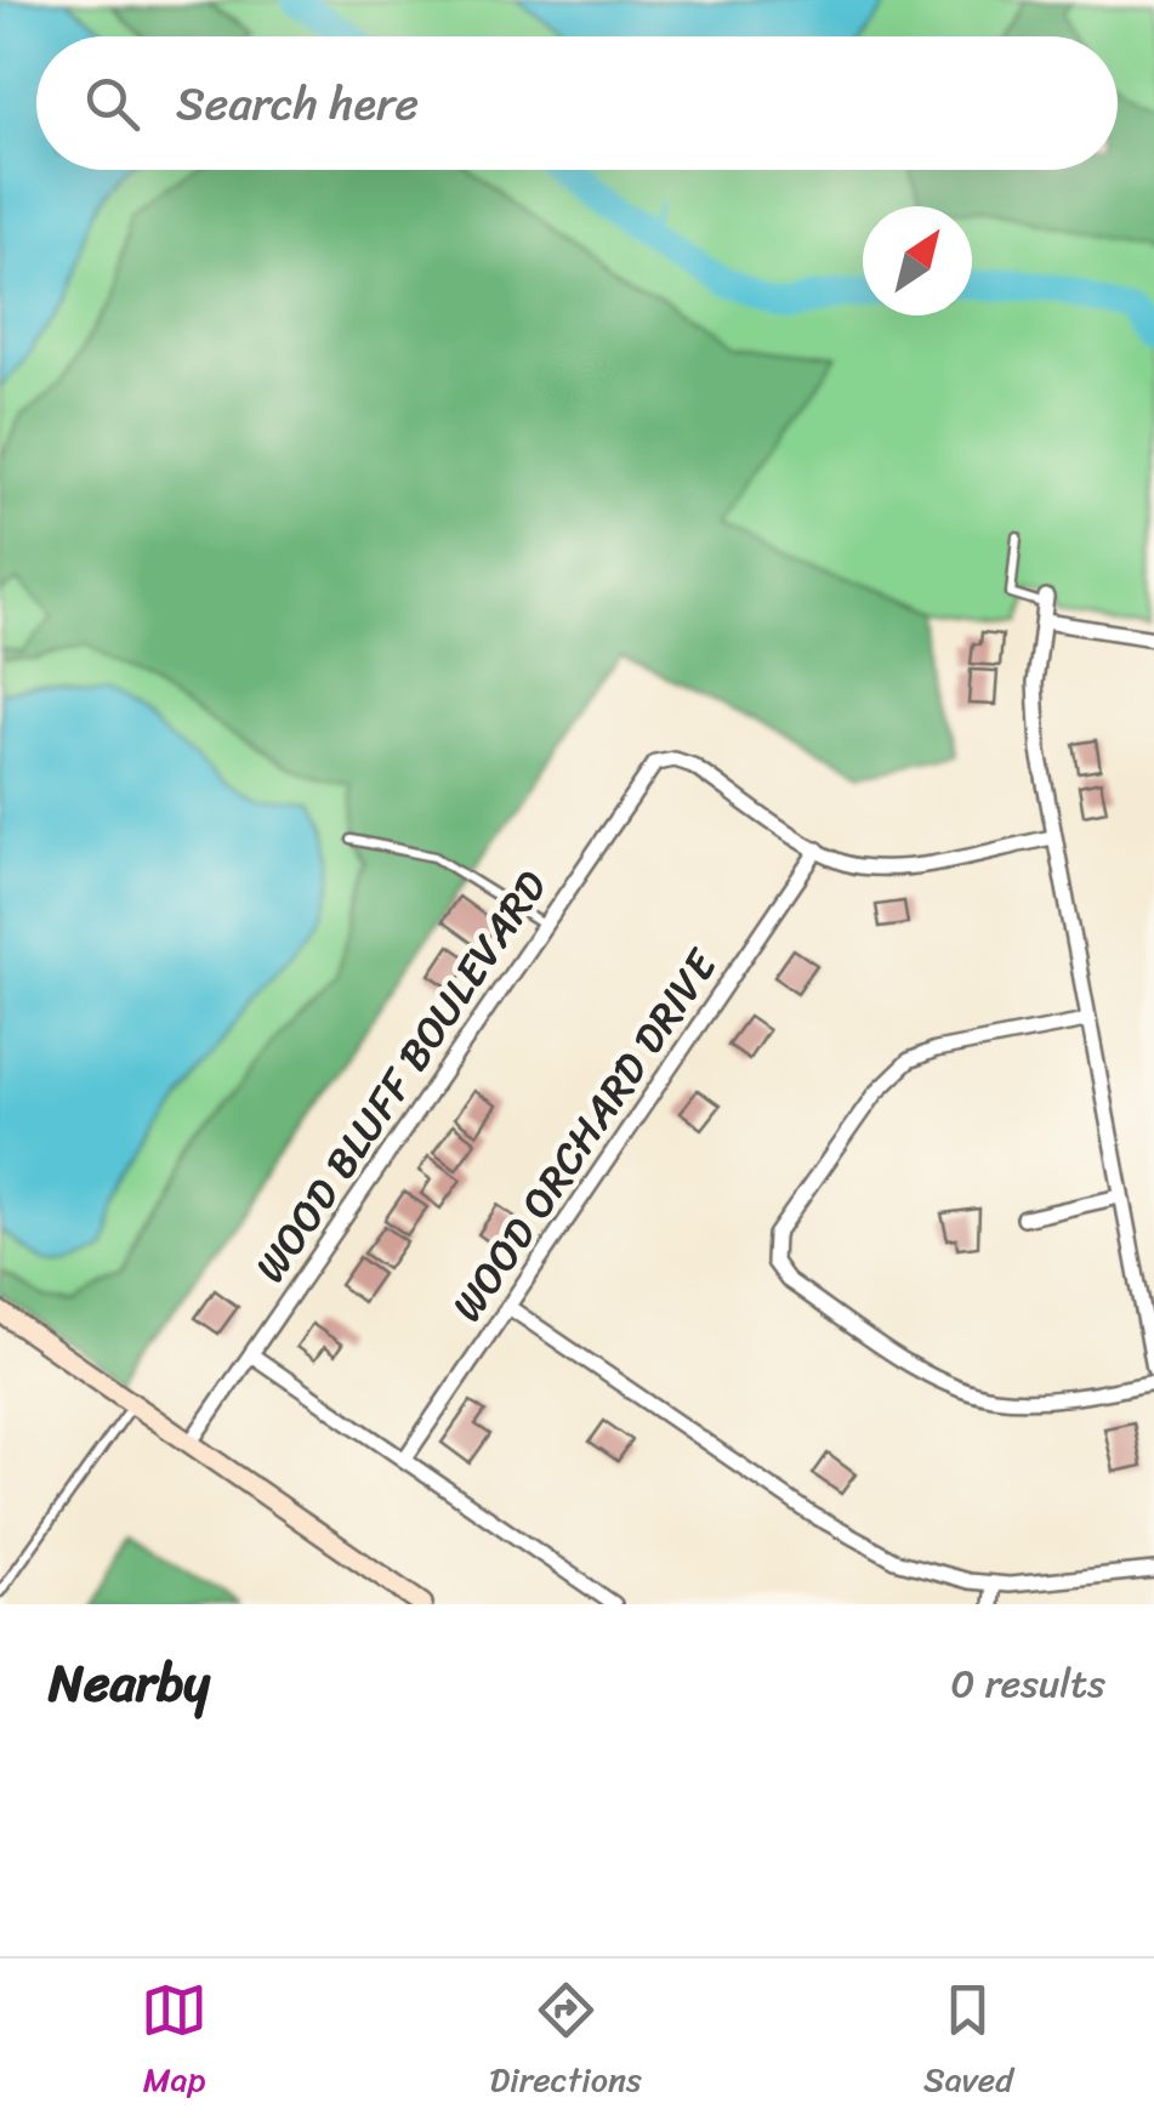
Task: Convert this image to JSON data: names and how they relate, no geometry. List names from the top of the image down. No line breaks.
{"streets":{"street":["WOOD BLUFF BOULEVARD","WOOD ORCHARD DRIVE"]},"crossings":[["WOOD BLUFF BOULEVARD","WOOD ORCHARD DRIVE"]],"north":"top right","page":{"search":"Search here","heading":["Nearby","0 results"],"nav":["Map","Directions","Saved"]}}
